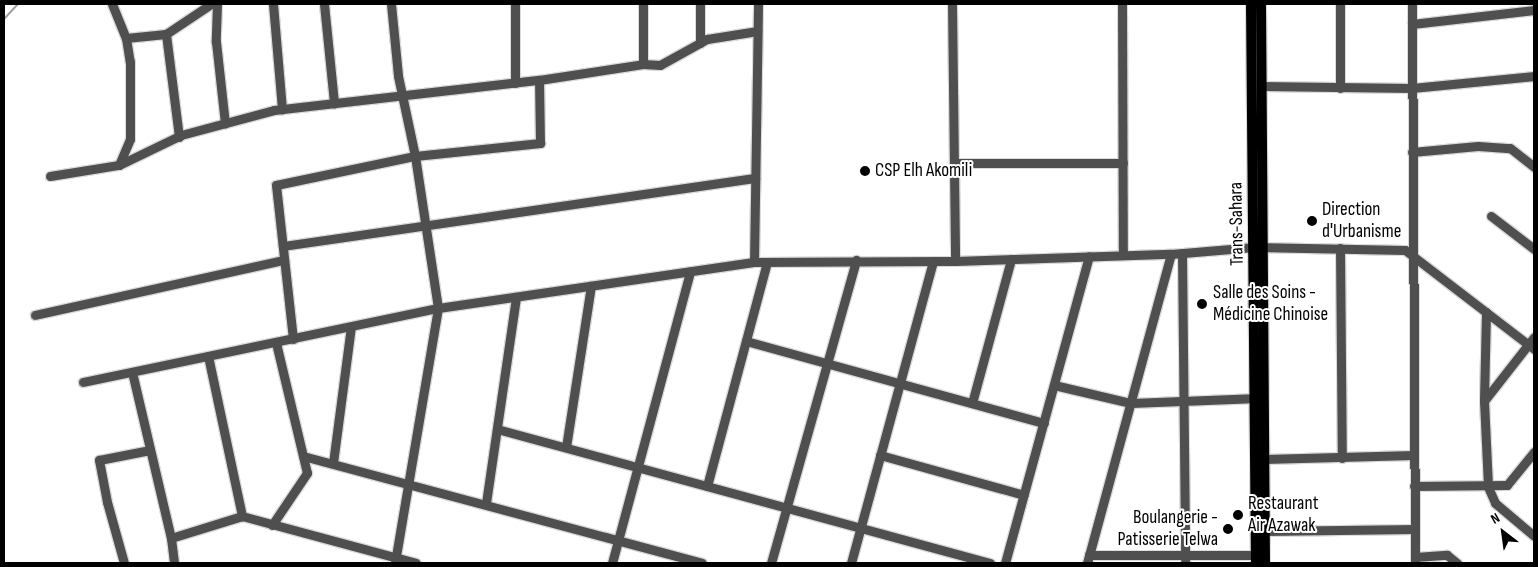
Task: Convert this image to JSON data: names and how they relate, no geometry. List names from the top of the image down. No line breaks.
{"streets":{"main road":["Trans-Sahara"]},"places":["CSP Elh Akomili","Direction d'Urbanisme","Salle des Soins - Médicine Chinoise","Restaurant Air Azawak","Boulangerie - Patisserie Telwa"],"north":"top left"}
